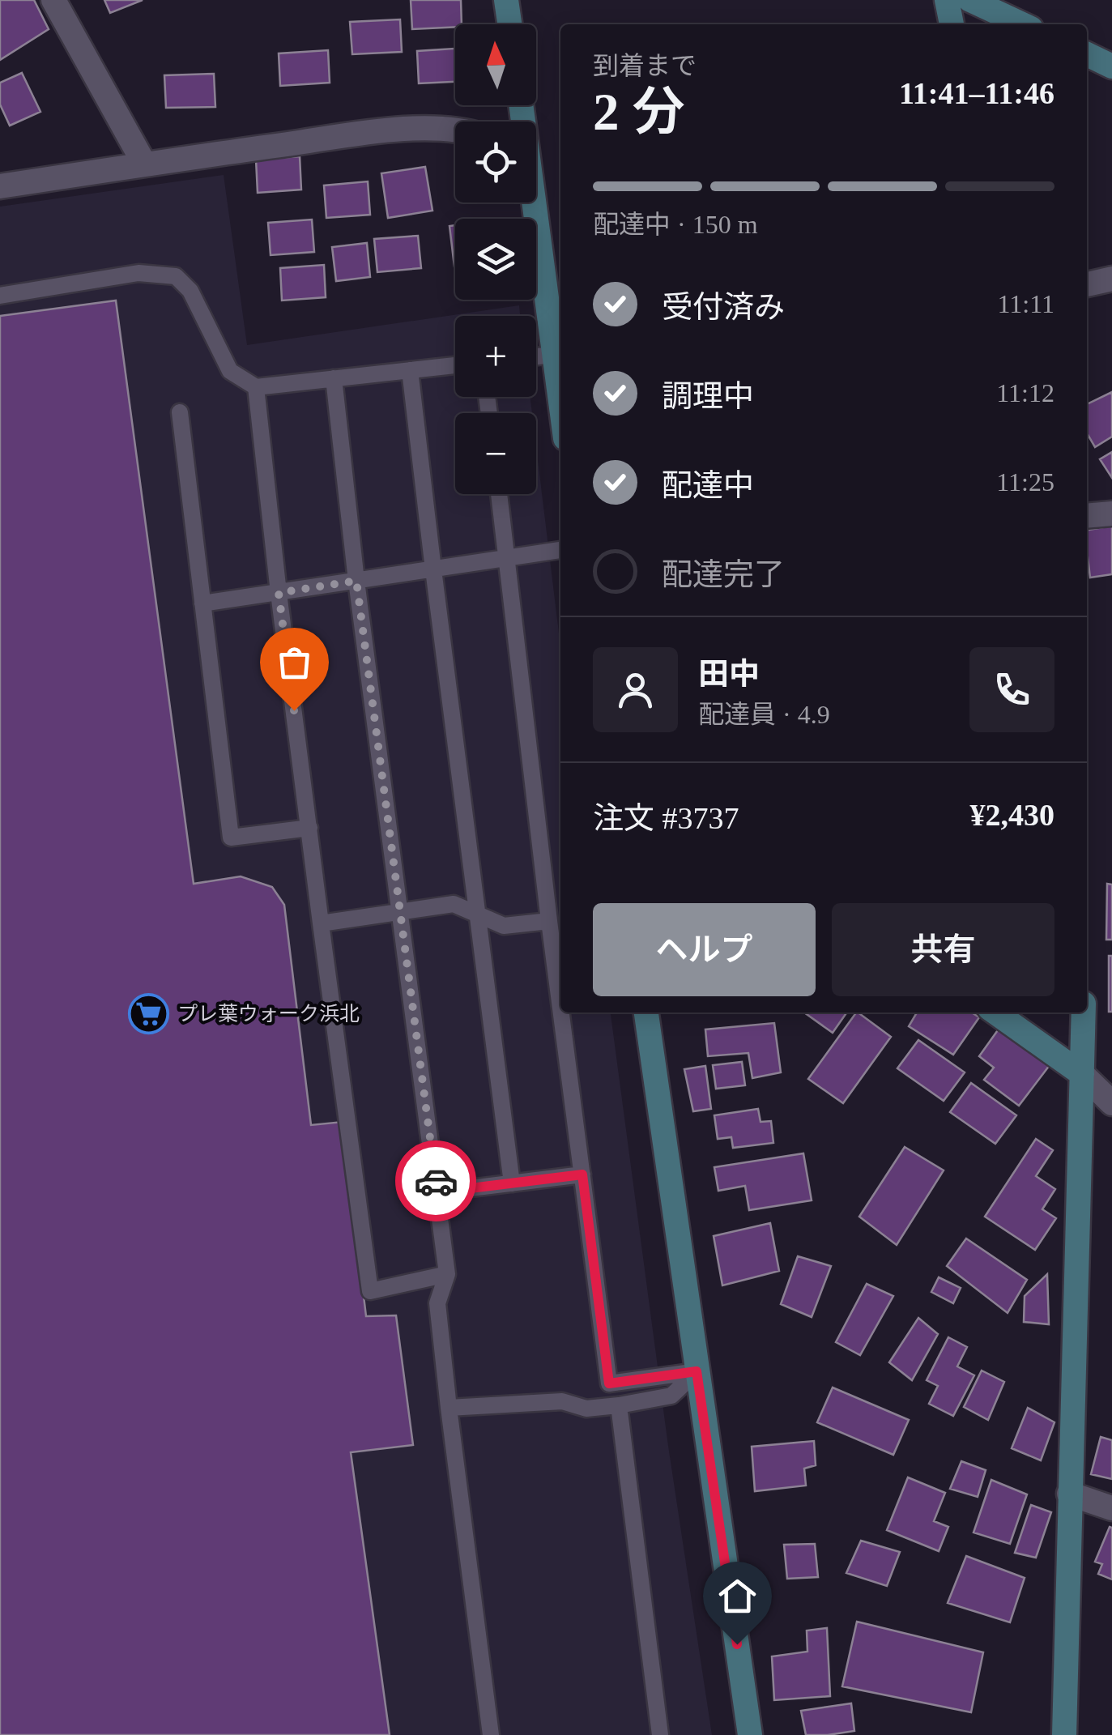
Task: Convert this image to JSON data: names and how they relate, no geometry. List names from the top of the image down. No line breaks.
{"places":{"supermarket":["プレ葉ウォーク浜北"]},"north":"top","page":{"map_buttons":["+","−"],"heading":["2 分","到着まで","11:41–11:46"],"panel":["田中","配達員 · 4.9","注文 #3737","¥2,430"],"bar":"配達中 · 150 m","list":[["受付済み","11:11"],["調理中","11:12"],["配達中","11:25"],"配達完了"],"buttons":["ヘルプ","共有"]}}
